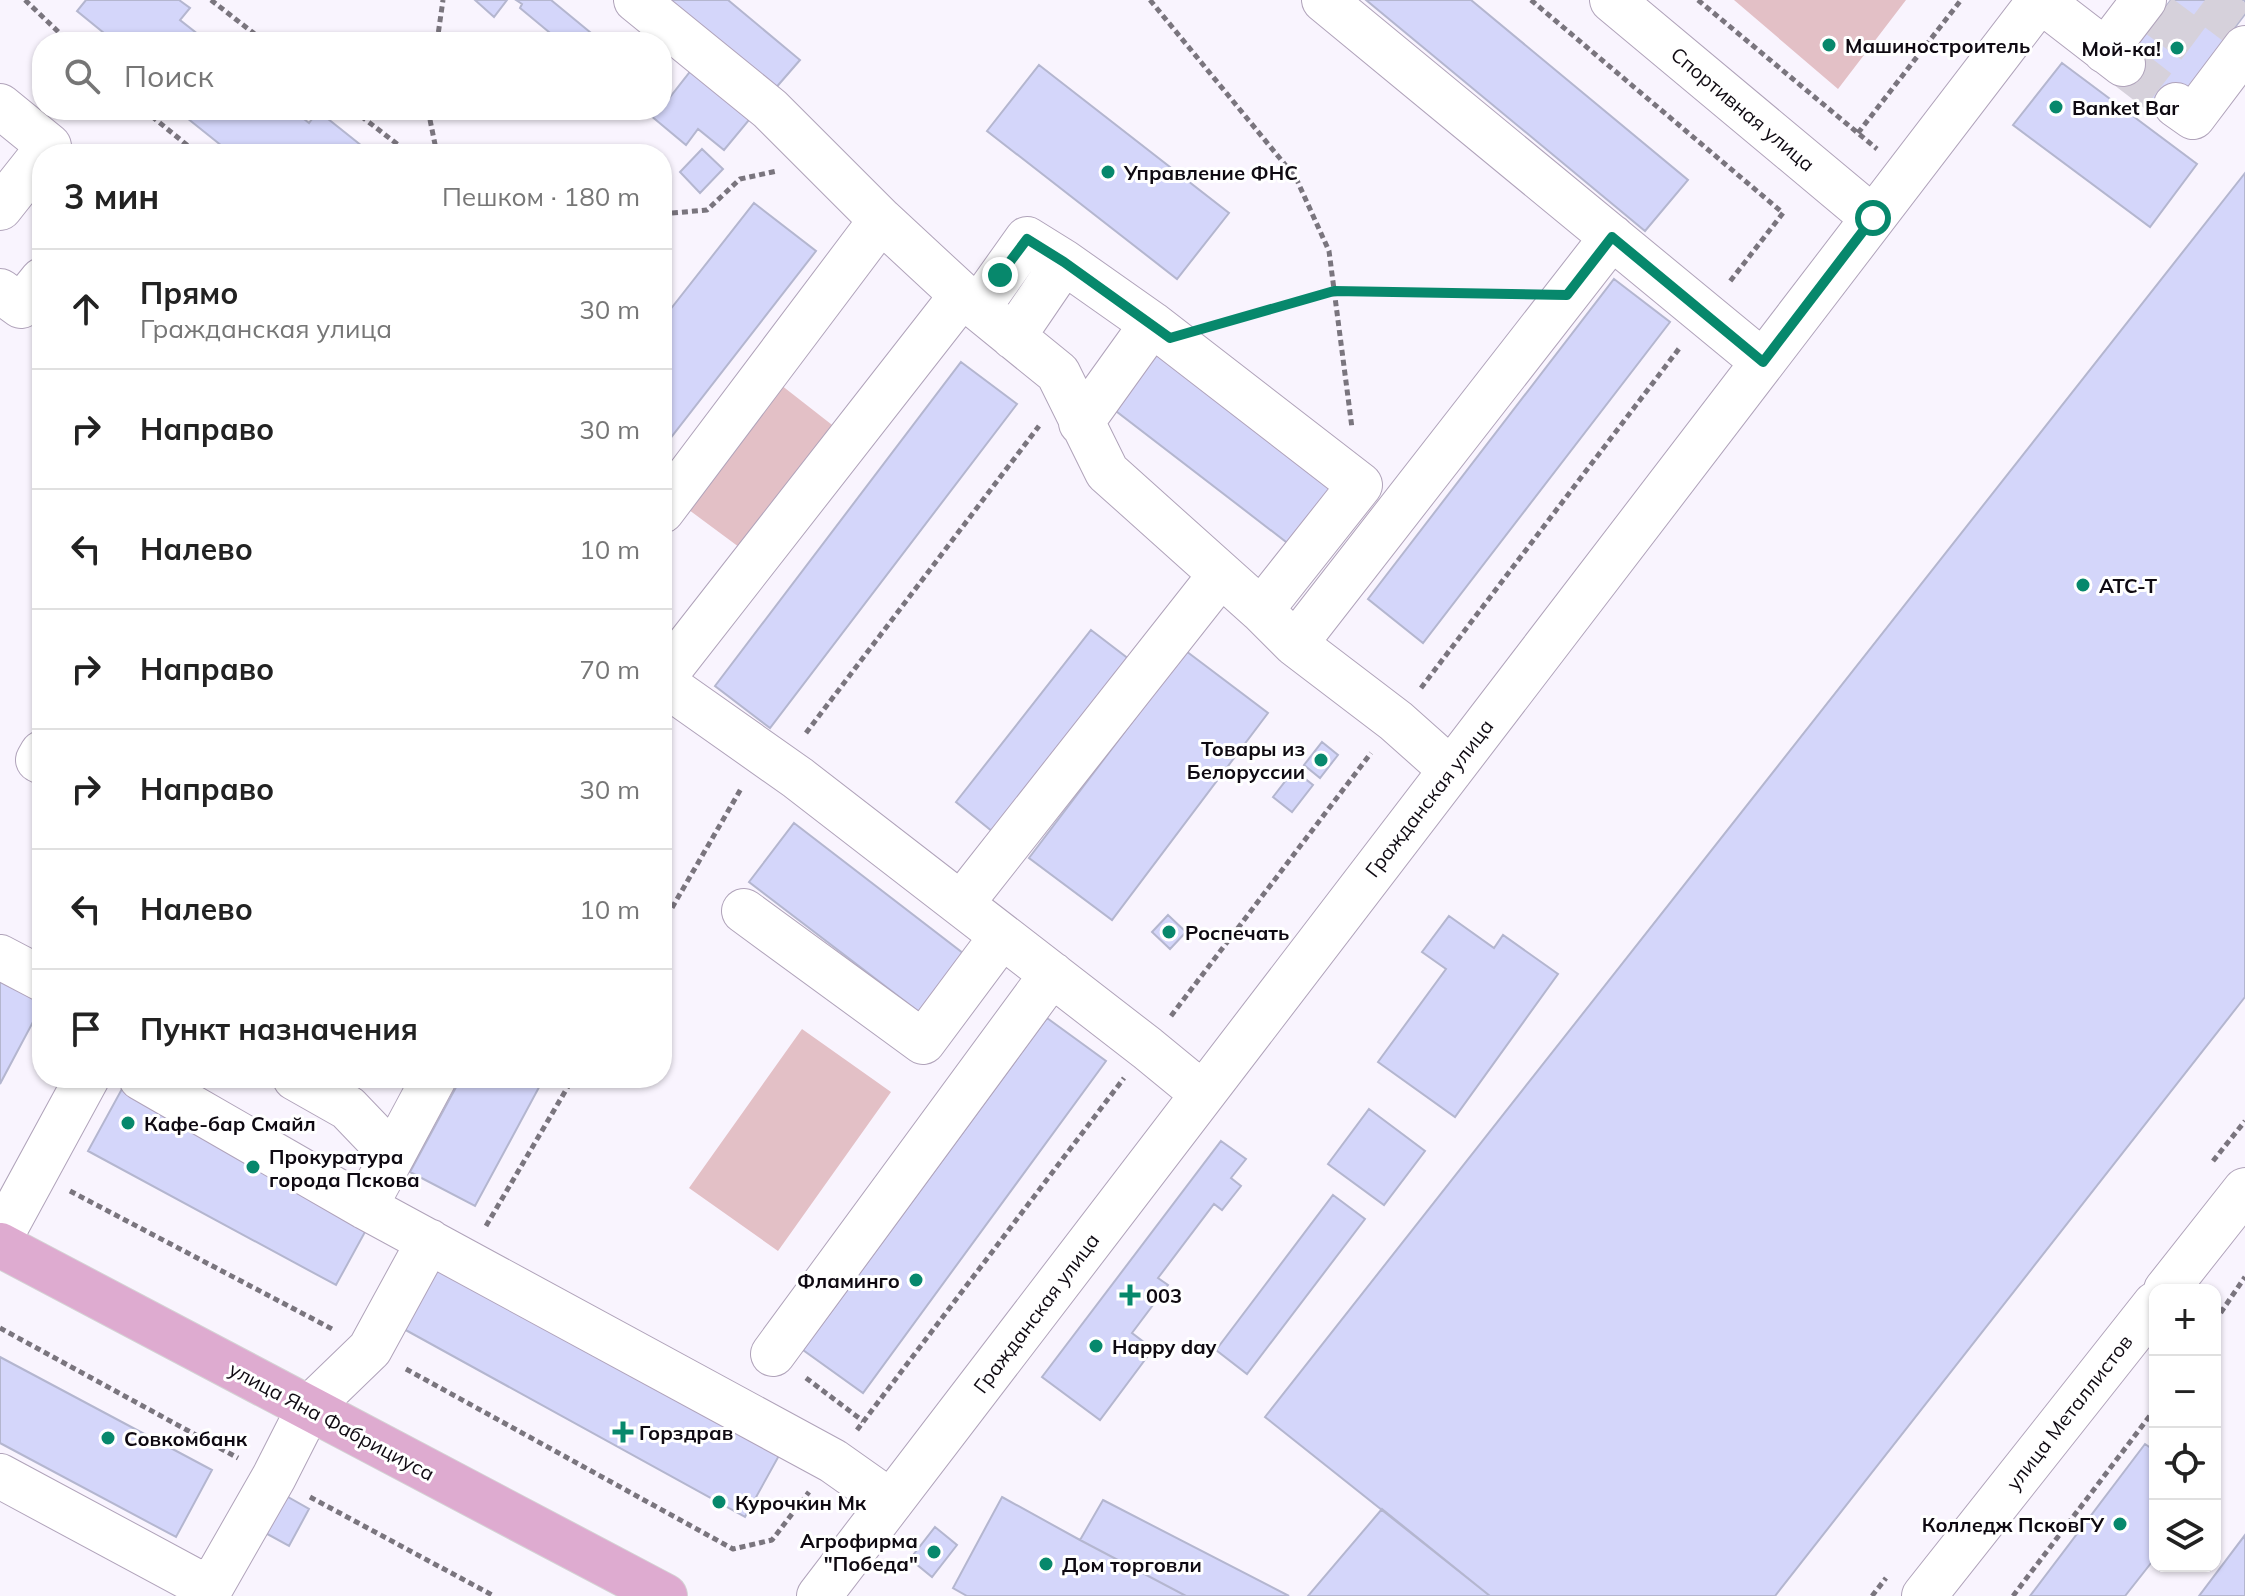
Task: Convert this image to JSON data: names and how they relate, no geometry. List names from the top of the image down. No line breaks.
{"streets":{"main road":["улица Яна Фабрициуса"],"street":["Спортивная улица","Гражданская улица","улица Металлистов"]},"crossings":[["Спортивная улица","Гражданская улица"]],"places":{"other":["Машиностроитель","Мой-ка!","Banket Bar","Управление ФНС","ATC-T","Товары из Белоруссии","Роспечать","Кафе-бар Смайл","Прокуратура города Пскова","Фламинго","Happy day","Совкомбанк","Курочкин Мк","Колледж ПсковГУ","Агрофирма \"Победа\"","Дом торговли"],"health":["003","Горздрав"]},"page":{"search":"Поиск","heading":["3 мин","Пешком · 180 m"],"list":[["Прямо","Гражданская улица","30 m"],["Направо","30 m"],["Налево","10 m"],["Направо","70 m"],["Направо","30 m"],["Налево","10 m"],"Пункт назначения"],"map_buttons":["+","−"]}}
